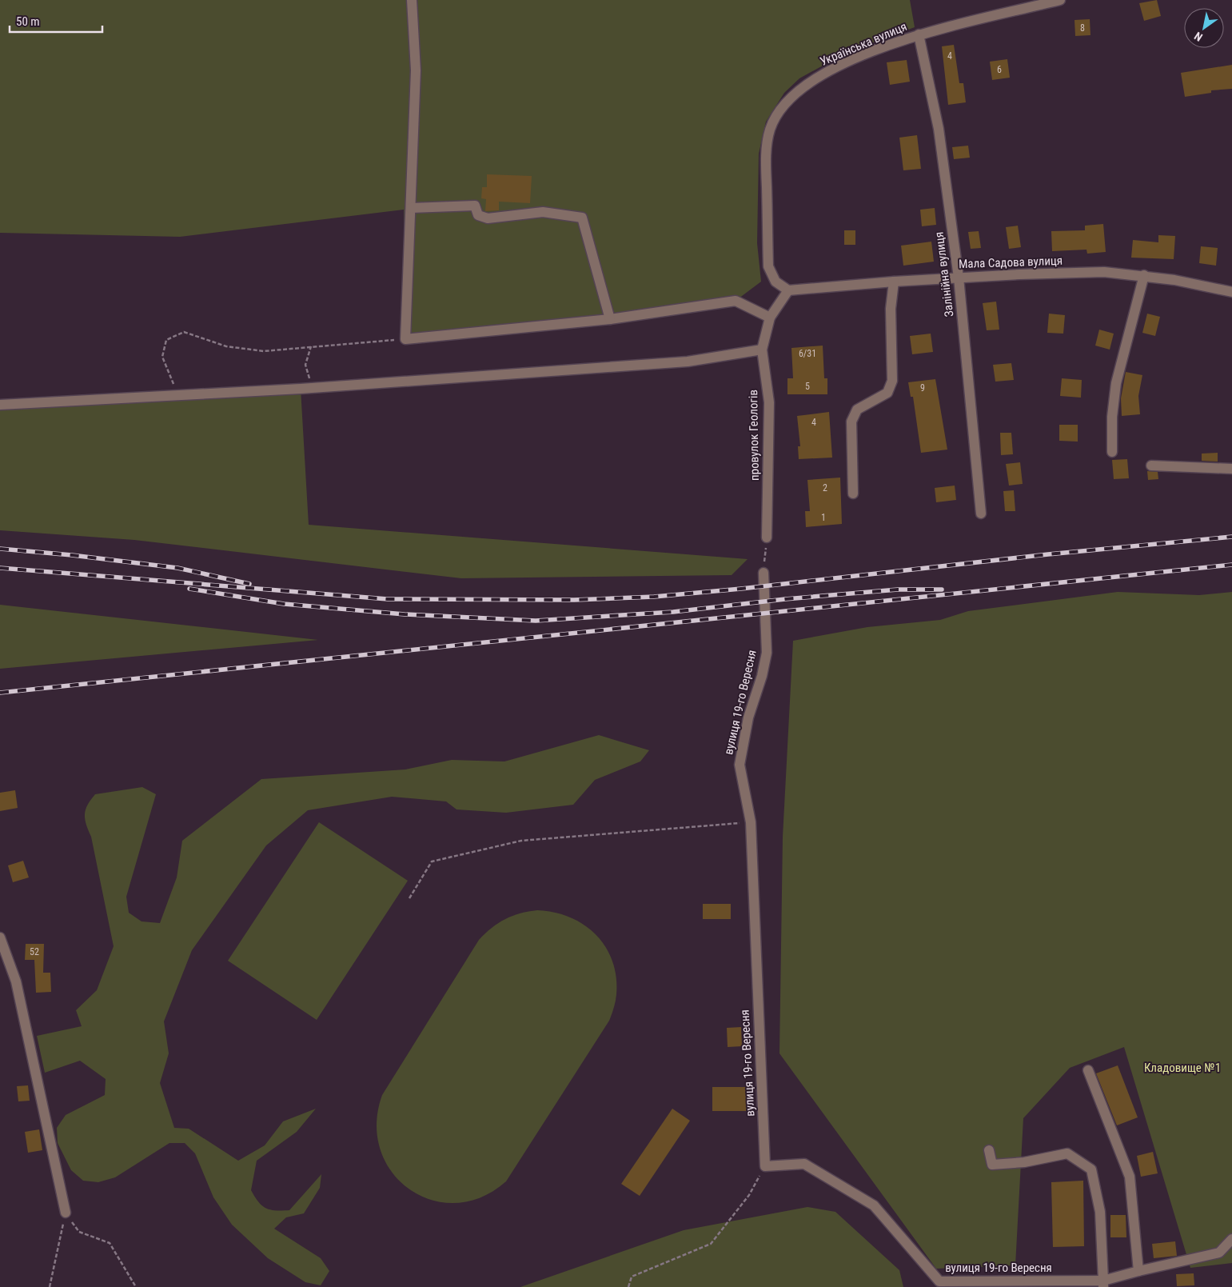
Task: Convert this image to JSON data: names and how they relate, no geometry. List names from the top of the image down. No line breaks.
{"streets":{"street":["Українська вулиця","Мала Садова вулиця","Залінійна вулиця","провулок Геологів","вулиця 19-го Вересня"]},"crossings":[["Українська вулиця","Мала Садова вулиця"],["Українська вулиця","Залінійна вулиця"],["Українська вулиця","провулок Геологів"],["Мала Садова вулиця","Залінійна вулиця"],["Мала Садова вулиця","провулок Геологів"]],"parks":["Кладовище №1"],"house_numbers":["8","4","6","6/31","5","9","4","2","1","52"],"scale_bar":"50 m","north":"bottom left"}
